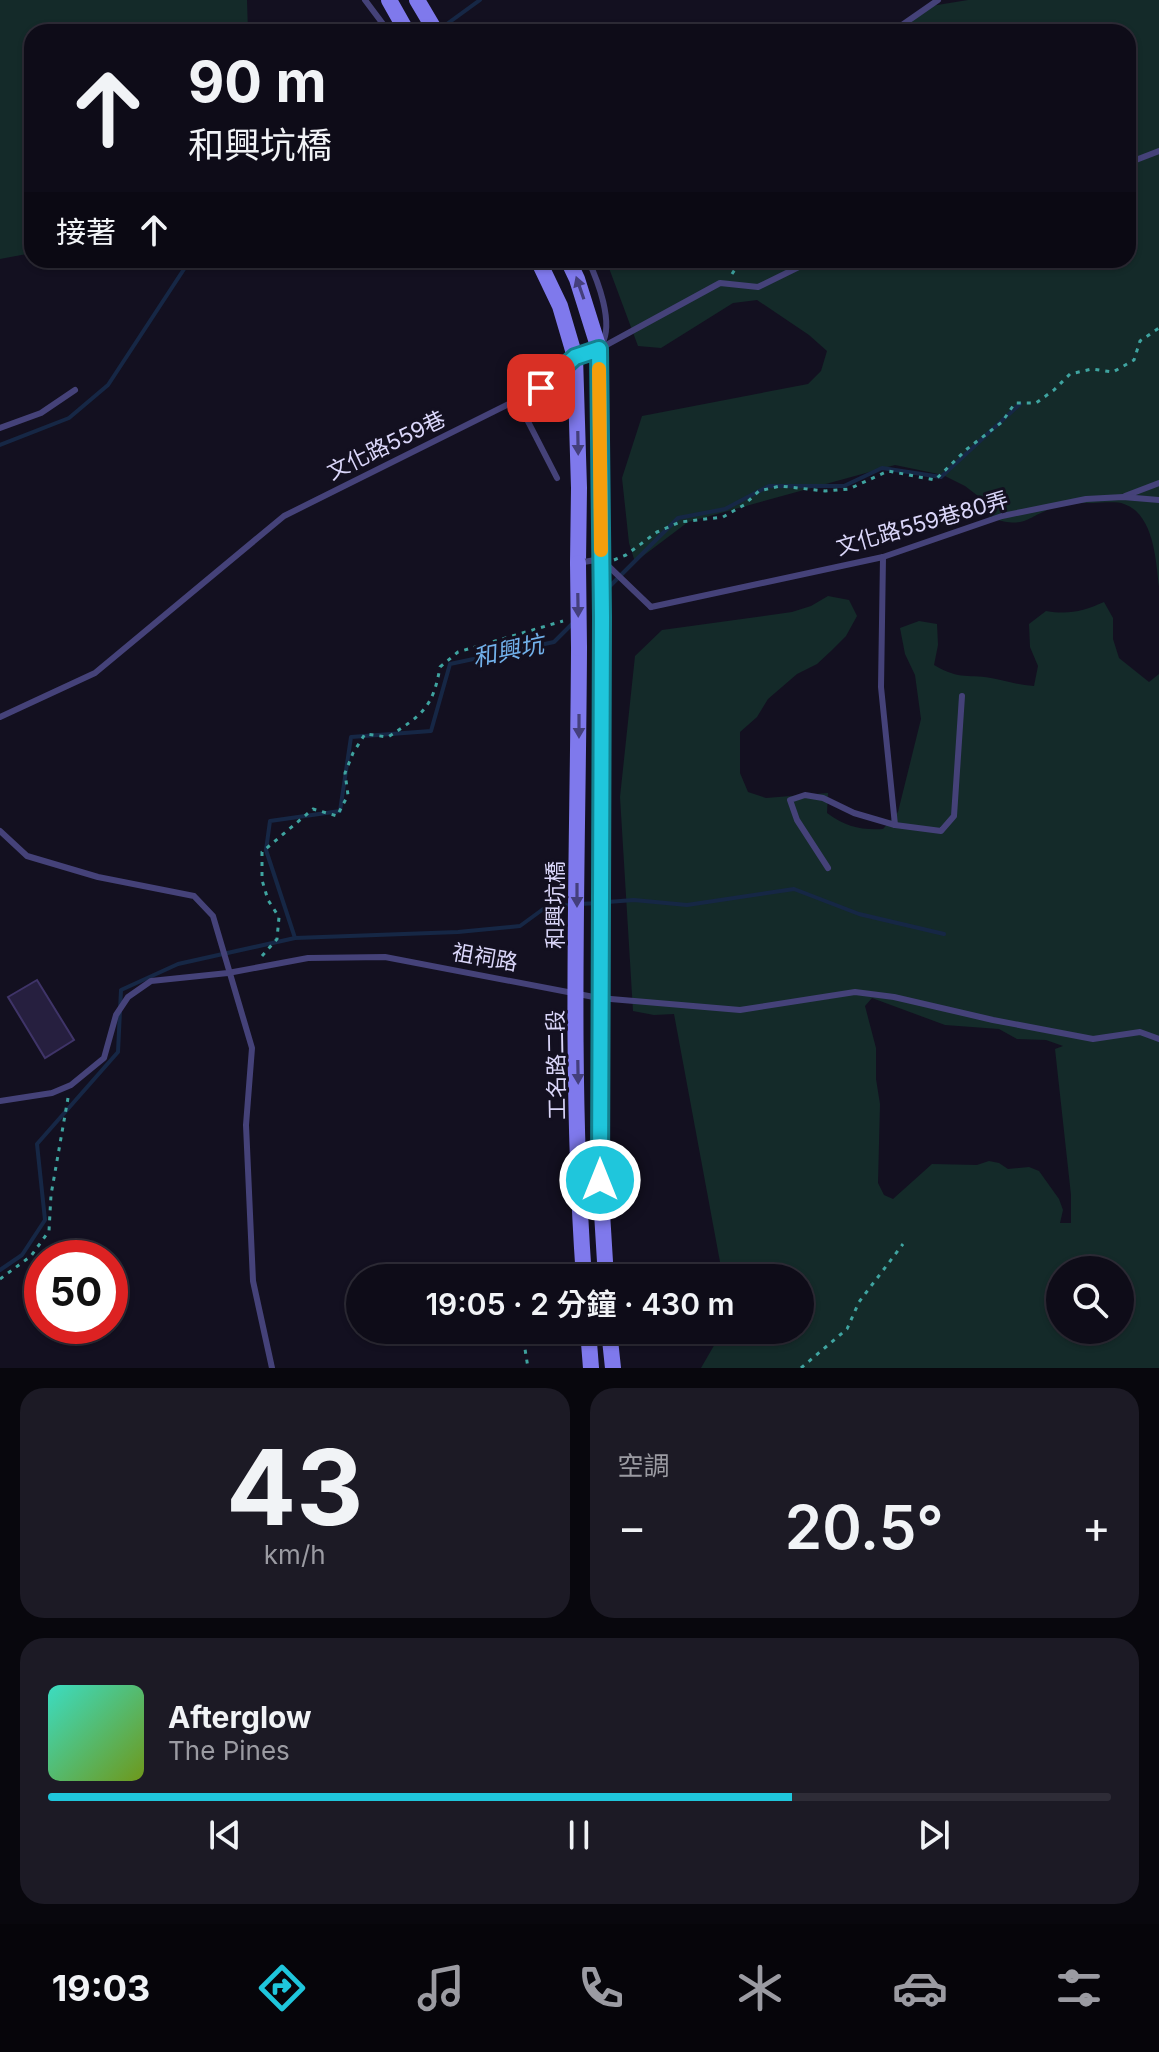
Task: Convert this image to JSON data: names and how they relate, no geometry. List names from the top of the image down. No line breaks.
{"streets":{"main road":["和興坑橋","工名路二段"],"lane":["文化路559巷","文化路559巷80弄","祖祠路"]},"crossings":[["文化路559巷80弄","和興坑橋"],["和興坑橋","祖祠路"],["和興坑橋","工名路二段"],["祖祠路","工名路二段"]],"water":["和興坑"],"page":{"turn":["90 m","和興坑橋"],"then":"接著","limit":"50","trip":"19:05 · 2 分鐘 · 430 m","tile":[["43","km/h"],"空調"],"heat":["−","20.5°","+"],"song":["Afterglow","The Pines"],"tabs":"19:03"}}
